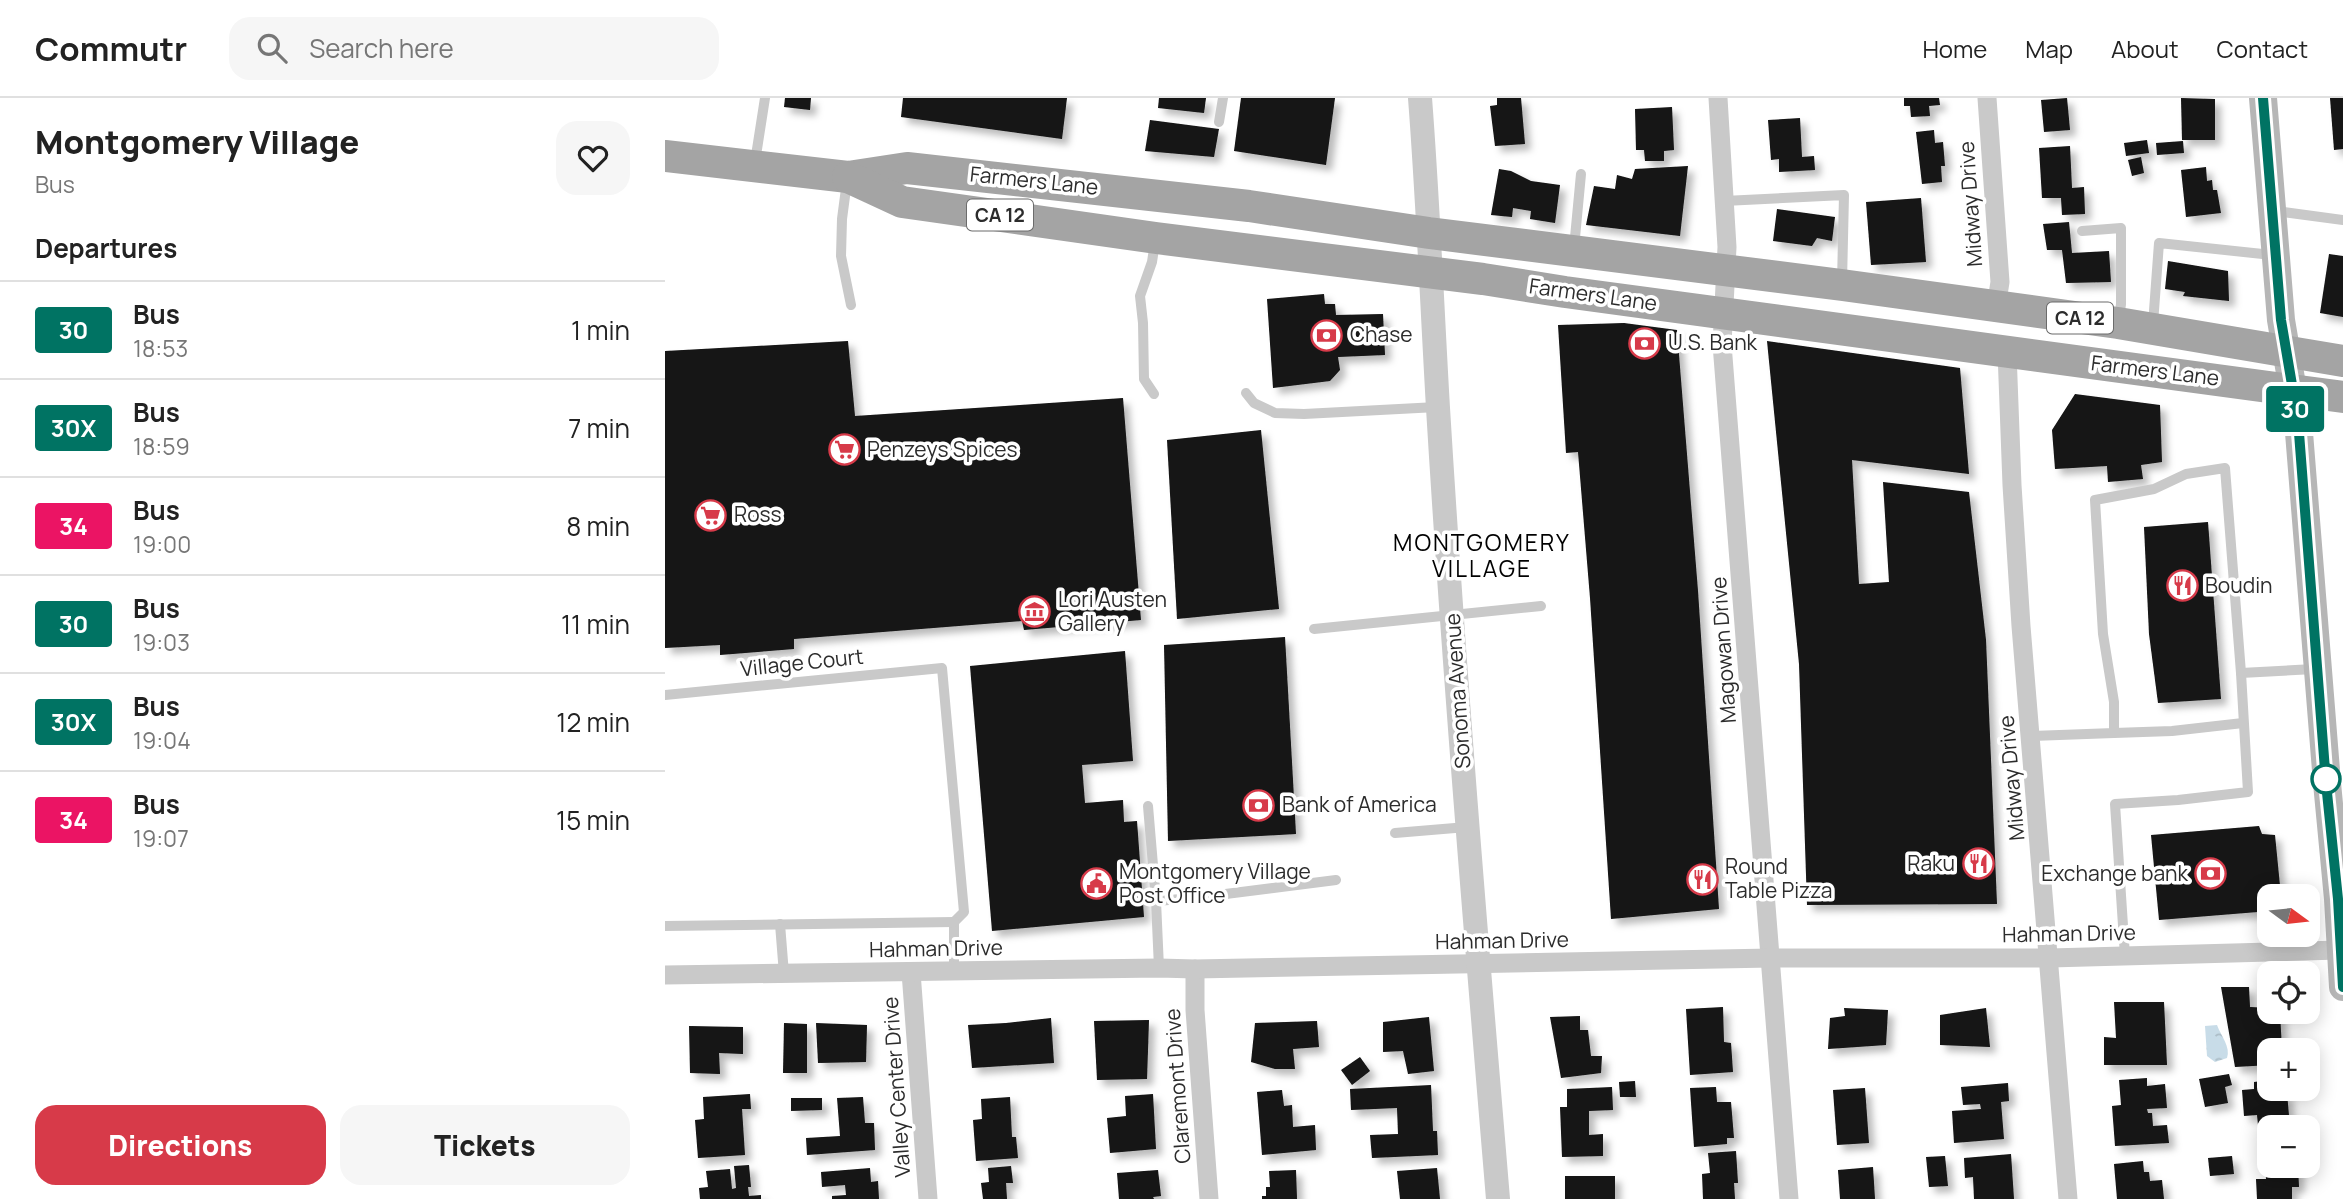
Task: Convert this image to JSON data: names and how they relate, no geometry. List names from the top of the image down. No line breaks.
{"streets":{"main road":["Farmers Lane","CA 12"],"street":["Midway Drive","Magowan Drive","Sonoma Avenue","Hahman Drive","Claremont Drive","Valley Center Drive"],"lane":["Village Court"]},"crossings":[["Farmers Lane","Midway Drive"],["Farmers Lane","Magowan Drive"],["Farmers Lane","Sonoma Avenue"],["Midway Drive","Hahman Drive"],["Magowan Drive","Hahman Drive"],["Sonoma Avenue","Hahman Drive"],["Hahman Drive","Claremont Drive"],["Hahman Drive","Valley Center Drive"]],"districts":["MONTGOMERY VILLAGE"],"places":{"bank":["Chase","U.S. Bank","Bank of America","Exchange bank"],"supermarket":["Penzeys Spices","Ross"],"restaurant":["Boudin","Raku","Round Table Pizza"],"museum":["Lori Austen Gallery"],"public building":["Montgomery Village Post Office"]},"lines":["bus line 30"],"north":"right","page":{"header":"Commutr","search":"Search here","nav":["Home","Map","About","Contact"],"heading":[["Montgomery Village","Bus"],"Departures"],"on_map":"30","list":[{"mark":"30","name":"Bus","note":"18:53","value":"1 min"},{"mark":"30X","name":"Bus","note":"18:59","value":"7 min"},{"mark":"34","name":"Bus","note":"19:00","value":"8 min"},{"mark":"30","name":"Bus","note":"19:03","value":"11 min"},{"mark":"30X","name":"Bus","note":"19:04","value":"12 min"},{"mark":"34","name":"Bus","note":"19:07","value":"15 min"}],"map_buttons":["+","−"],"buttons":["Directions","Tickets"]}}
